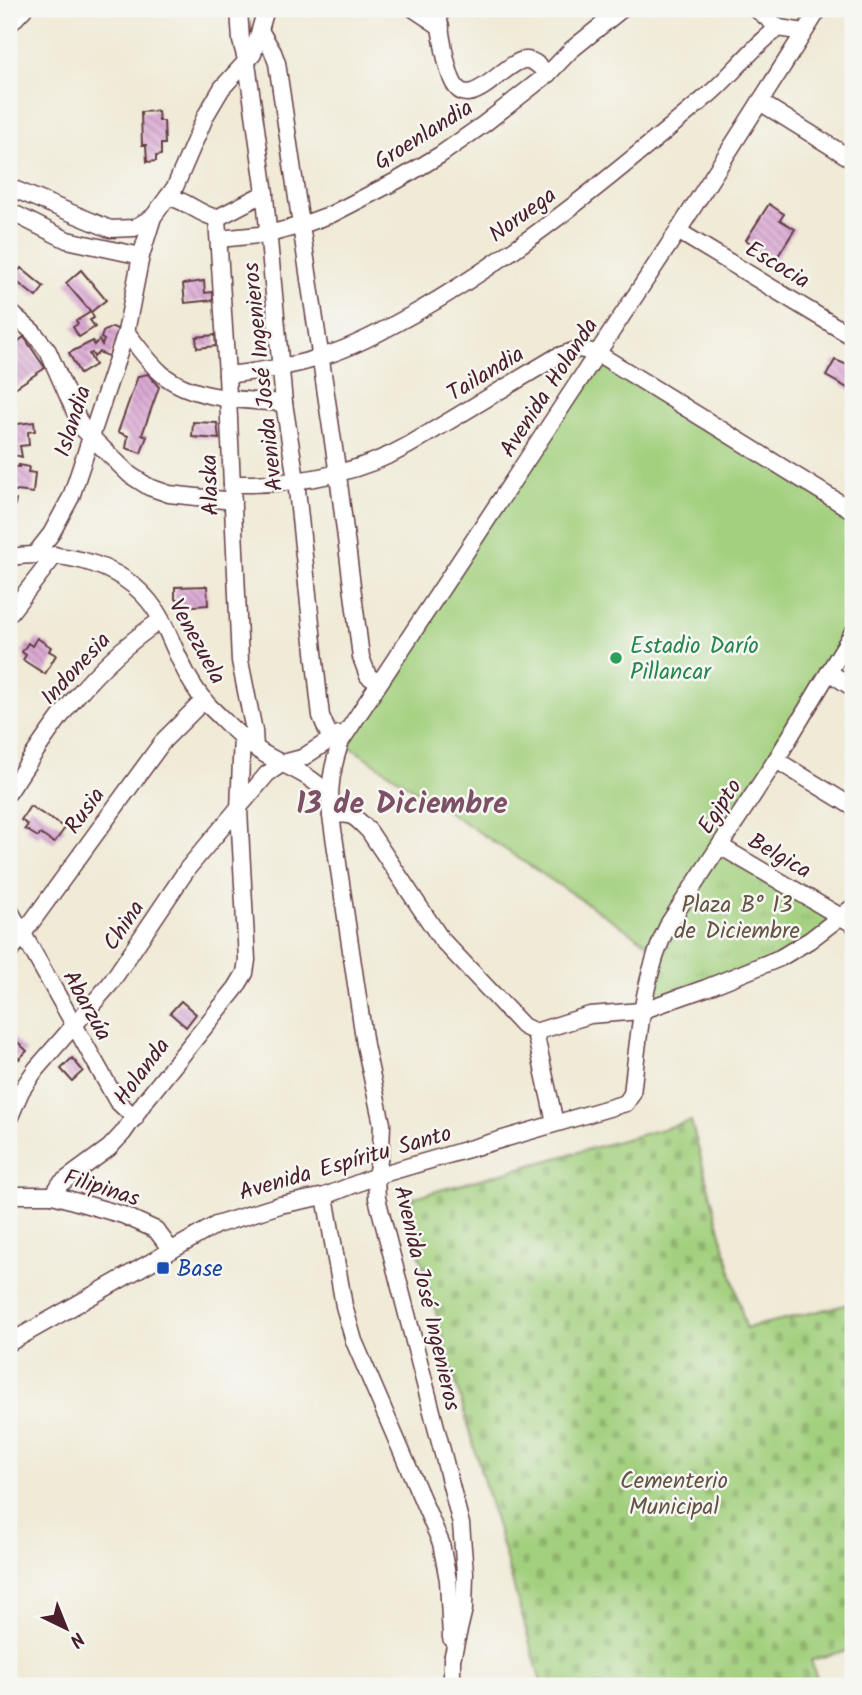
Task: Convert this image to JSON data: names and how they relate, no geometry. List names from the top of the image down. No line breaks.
{"streets":{"street":["Groenlandia","Noruega","Escocia","Tailandia","Avenida José Ingenieros","Avenida Holanda","Islandia","Alaska","Venezuela","Indonesia","Egipto","Rusia","Belgica","China","Abarzúa","Holanda","Avenida Espíritu Santo","Filipinas"]},"crossings":[["Groenlandia","Avenida José Ingenieros"],["Groenlandia","Alaska"],["Noruega","Avenida José Ingenieros"],["Noruega","Alaska"],["Escocia","Avenida Holanda"],["Tailandia","Avenida José Ingenieros"],["Tailandia","Avenida Holanda"],["Tailandia","Islandia"],["Tailandia","Alaska"],["Avenida José Ingenieros","Avenida Holanda"],["Avenida José Ingenieros","Venezuela"],["Avenida José Ingenieros","Avenida Espíritu Santo"],["Avenida Holanda","Venezuela"],["Islandia","Venezuela"],["Alaska","Venezuela"],["Venezuela","Indonesia"],["Venezuela","Rusia"],["Venezuela","China"],["Egipto","Belgica"],["Egipto","Avenida Espíritu Santo"],["Rusia","Abarzúa"],["China","Abarzúa"],["China","Holanda"],["Abarzúa","Holanda"],["Holanda","Filipinas"],["Avenida Espíritu Santo","Filipinas"]],"districts":["13 de Diciembre"],"parks":["Plaza B° 13 de Diciembre","Cementerio Municipal"],"places":{"other":["Estadio Darío Pillancar"],"transit":["Base"]},"north":"bottom right"}
